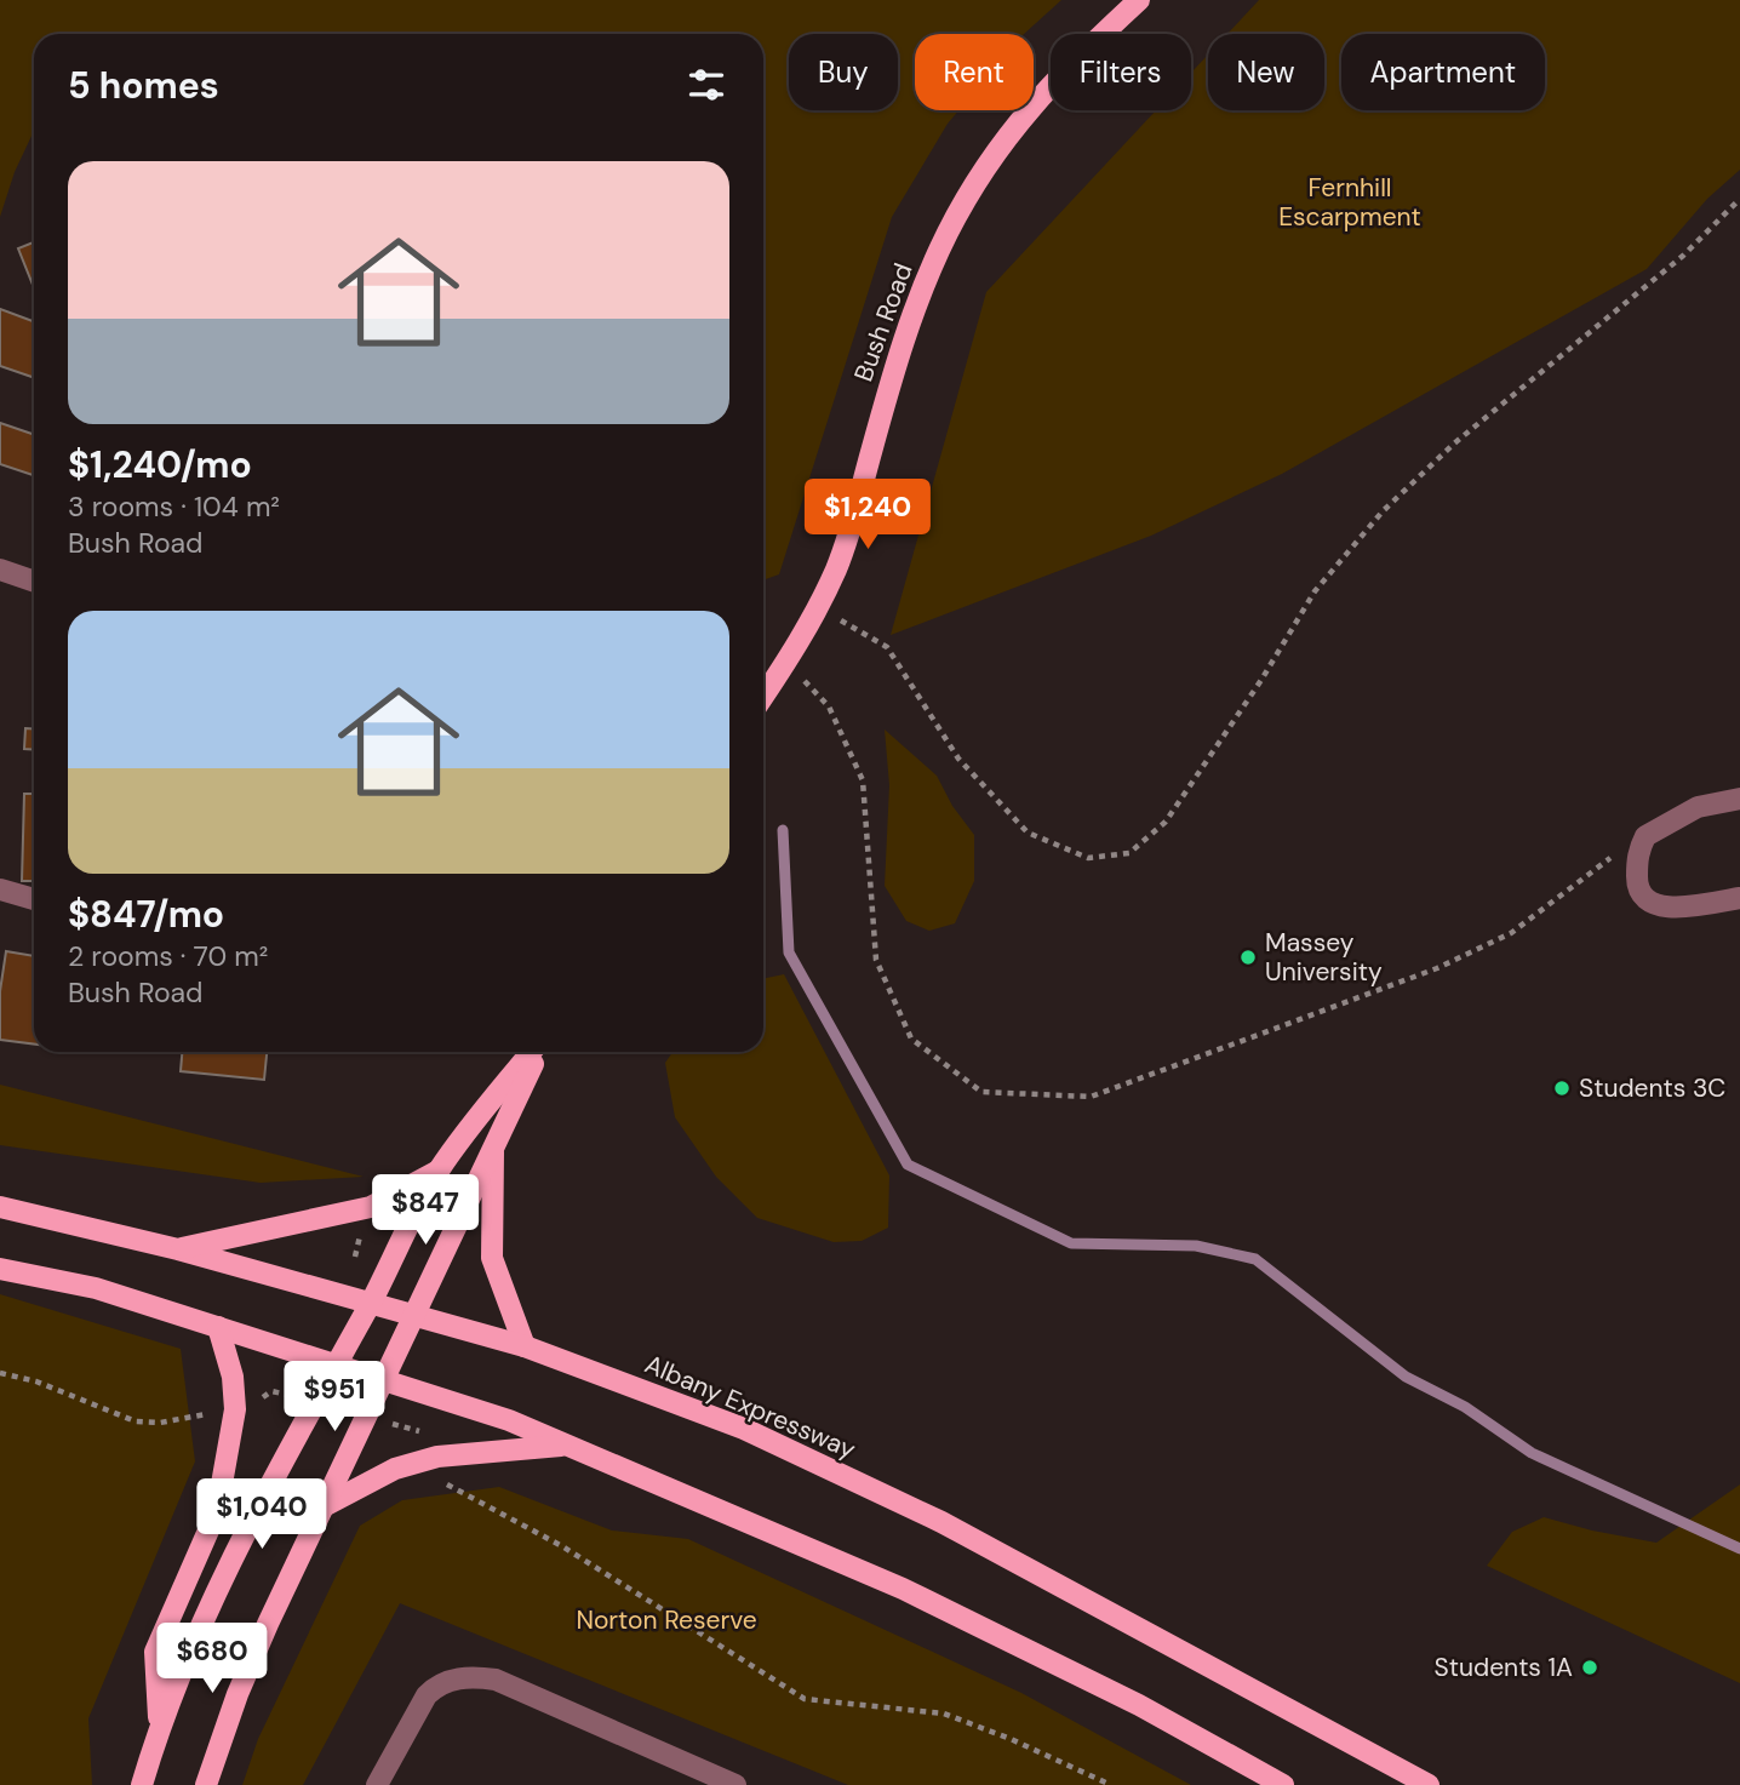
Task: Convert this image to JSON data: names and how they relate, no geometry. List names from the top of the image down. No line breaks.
{"streets":{"main road":["Bush Road","Albany Expressway"]},"parks":["Fernhill Escarpment","Norton Reserve"],"places":["Massey University","Students 3C","Students 1A"],"page":{"chip":["Buy","Rent","Filters","New","Apartment"],"heading":"5 homes","list":[{"name":"$1,240/mo","note":"3 rooms · 104 m² · Bush Road"},{"name":"$847/mo","note":"2 rooms · 70 m² · Bush Road"}],"price":["$1,240","$847","$951","$1,040","$680"]}}
